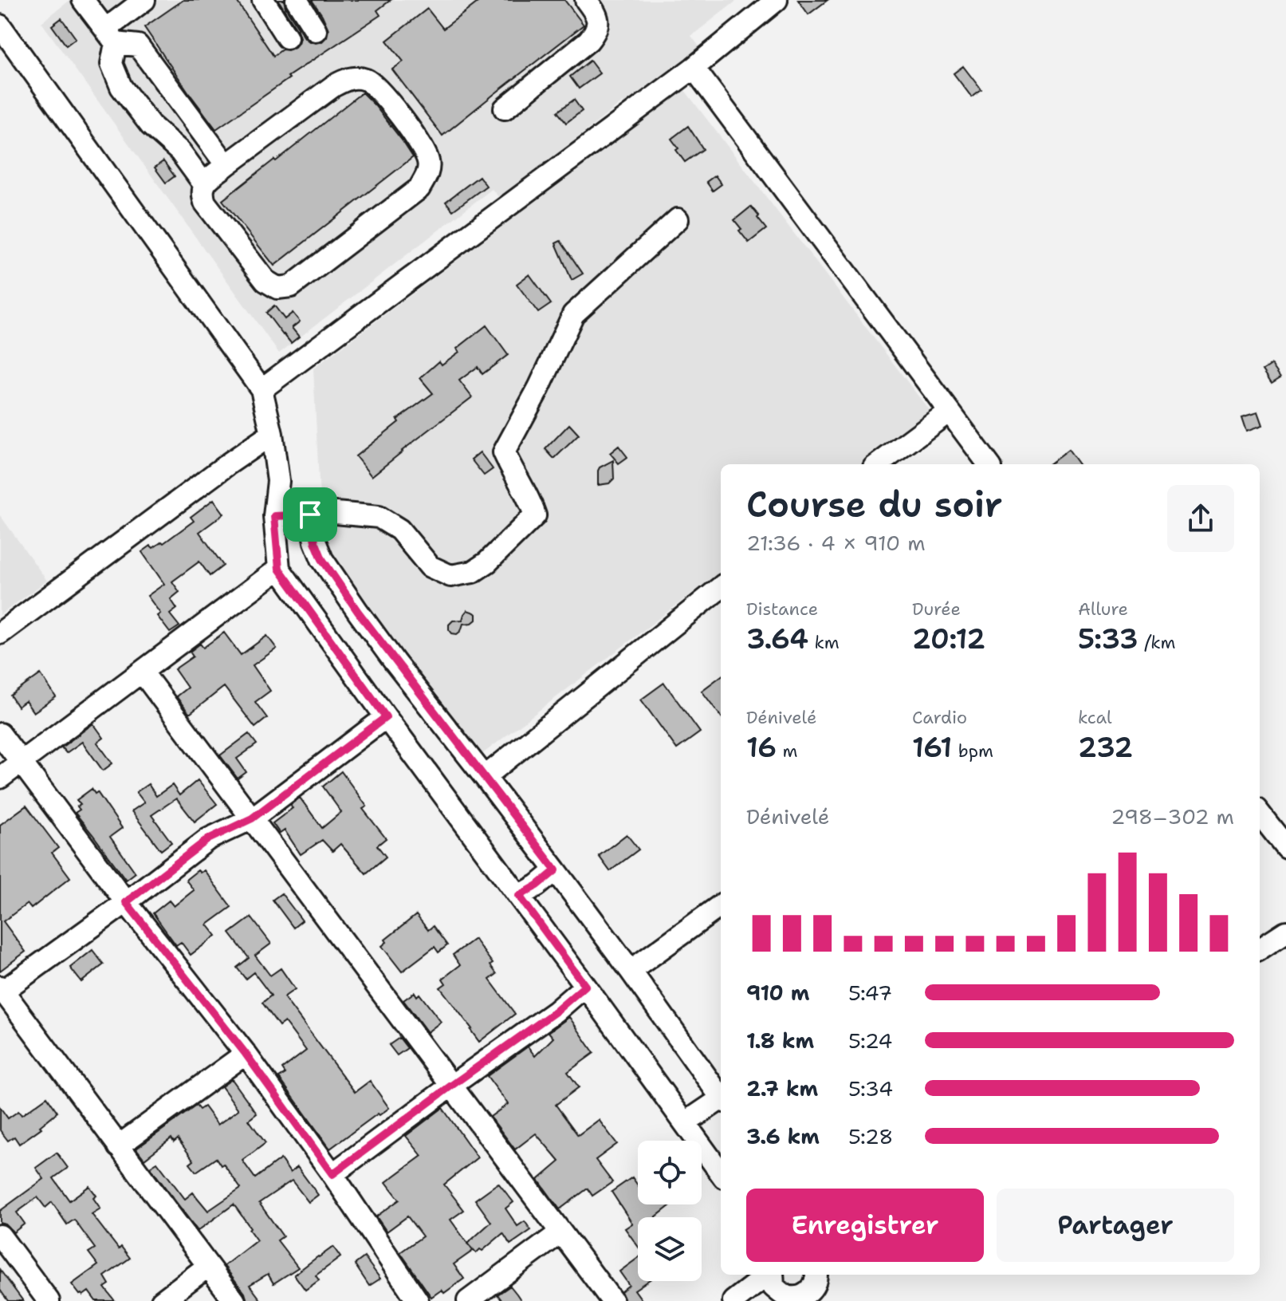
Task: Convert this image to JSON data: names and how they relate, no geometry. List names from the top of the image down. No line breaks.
{"page":{"heading":["Course du soir","21:36 · 4 × 910 m"],"stats":[["Distance","3.64 km"],["Durée","20:12"],["Allure","5:33 /km"],["Dénivelé","16 m"],["Cardio","161 bpm"],["kcal","232"]],"chart":["Dénivelé","298–302 m"],"list":[{"name":"910 m","note":"5:47"},{"name":"1.8 km","note":"5:24"},{"name":"2.7 km","note":"5:34"},{"name":"3.6 km","note":"5:28"}],"buttons":["Enregistrer","Partager"]}}
